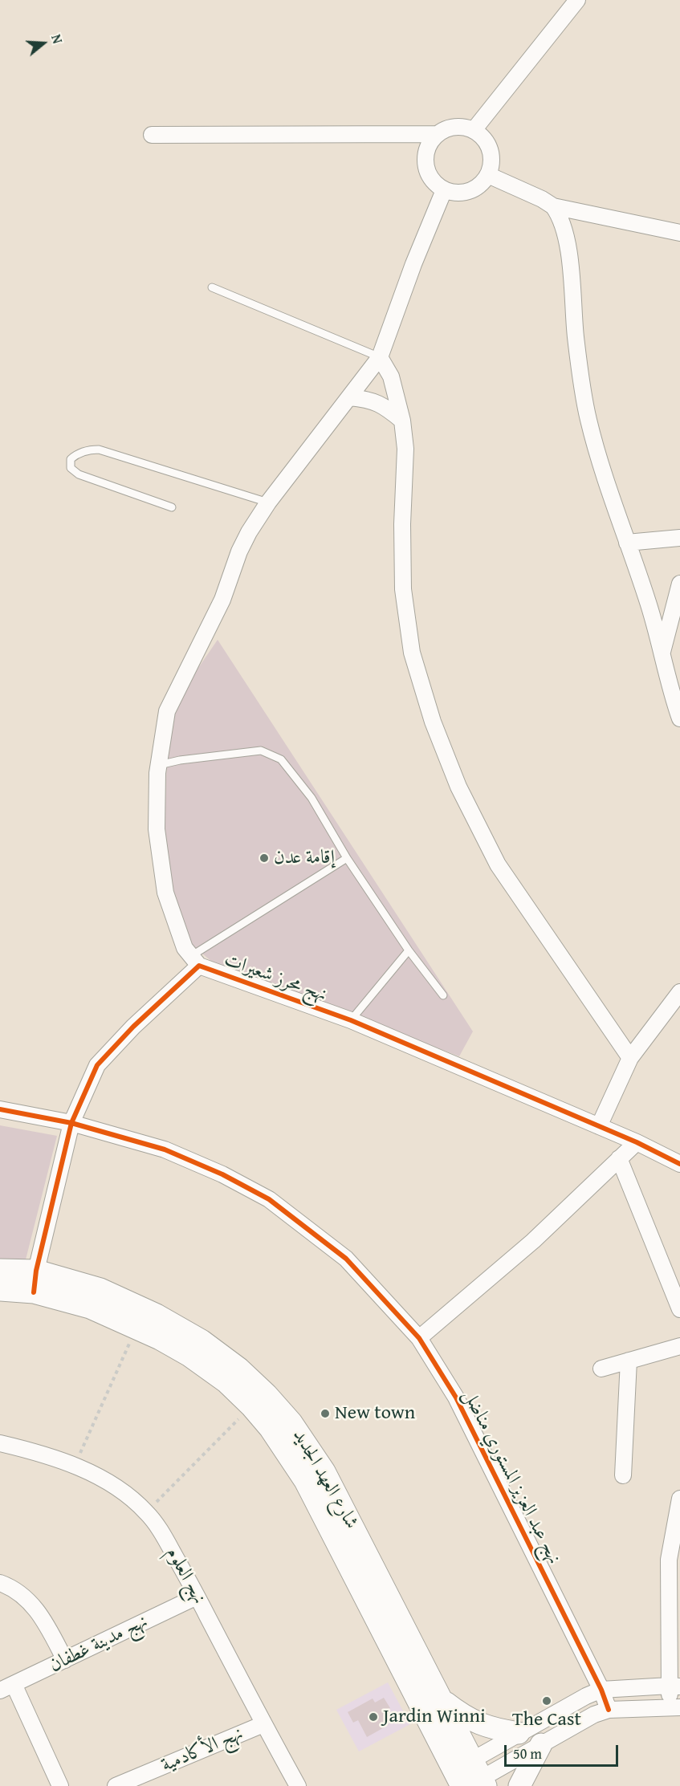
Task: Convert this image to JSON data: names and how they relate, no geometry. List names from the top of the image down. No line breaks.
{"streets":{"main road":["شارع العهد الجديد"],"street":["نهج محرز شعيرات","نهج عبد العزيز المستوري مناضل","نهج العلوم","نهج مدينة غطفان","نهج الأكادمية"]},"crossings":[["نهج محرز شعيرات","نهج عبد العزيز المستوري مناضل"],["نهج محرز شعيرات","شارع العهد الجديد"],["نهج العلوم","نهج مدينة غطفان"],["نهج العلوم","نهج الأكادمية"]],"places":["إقامة عدن","New town","The Cast","Jardin Winni"],"scale_bar":"50 m","north":"right"}
